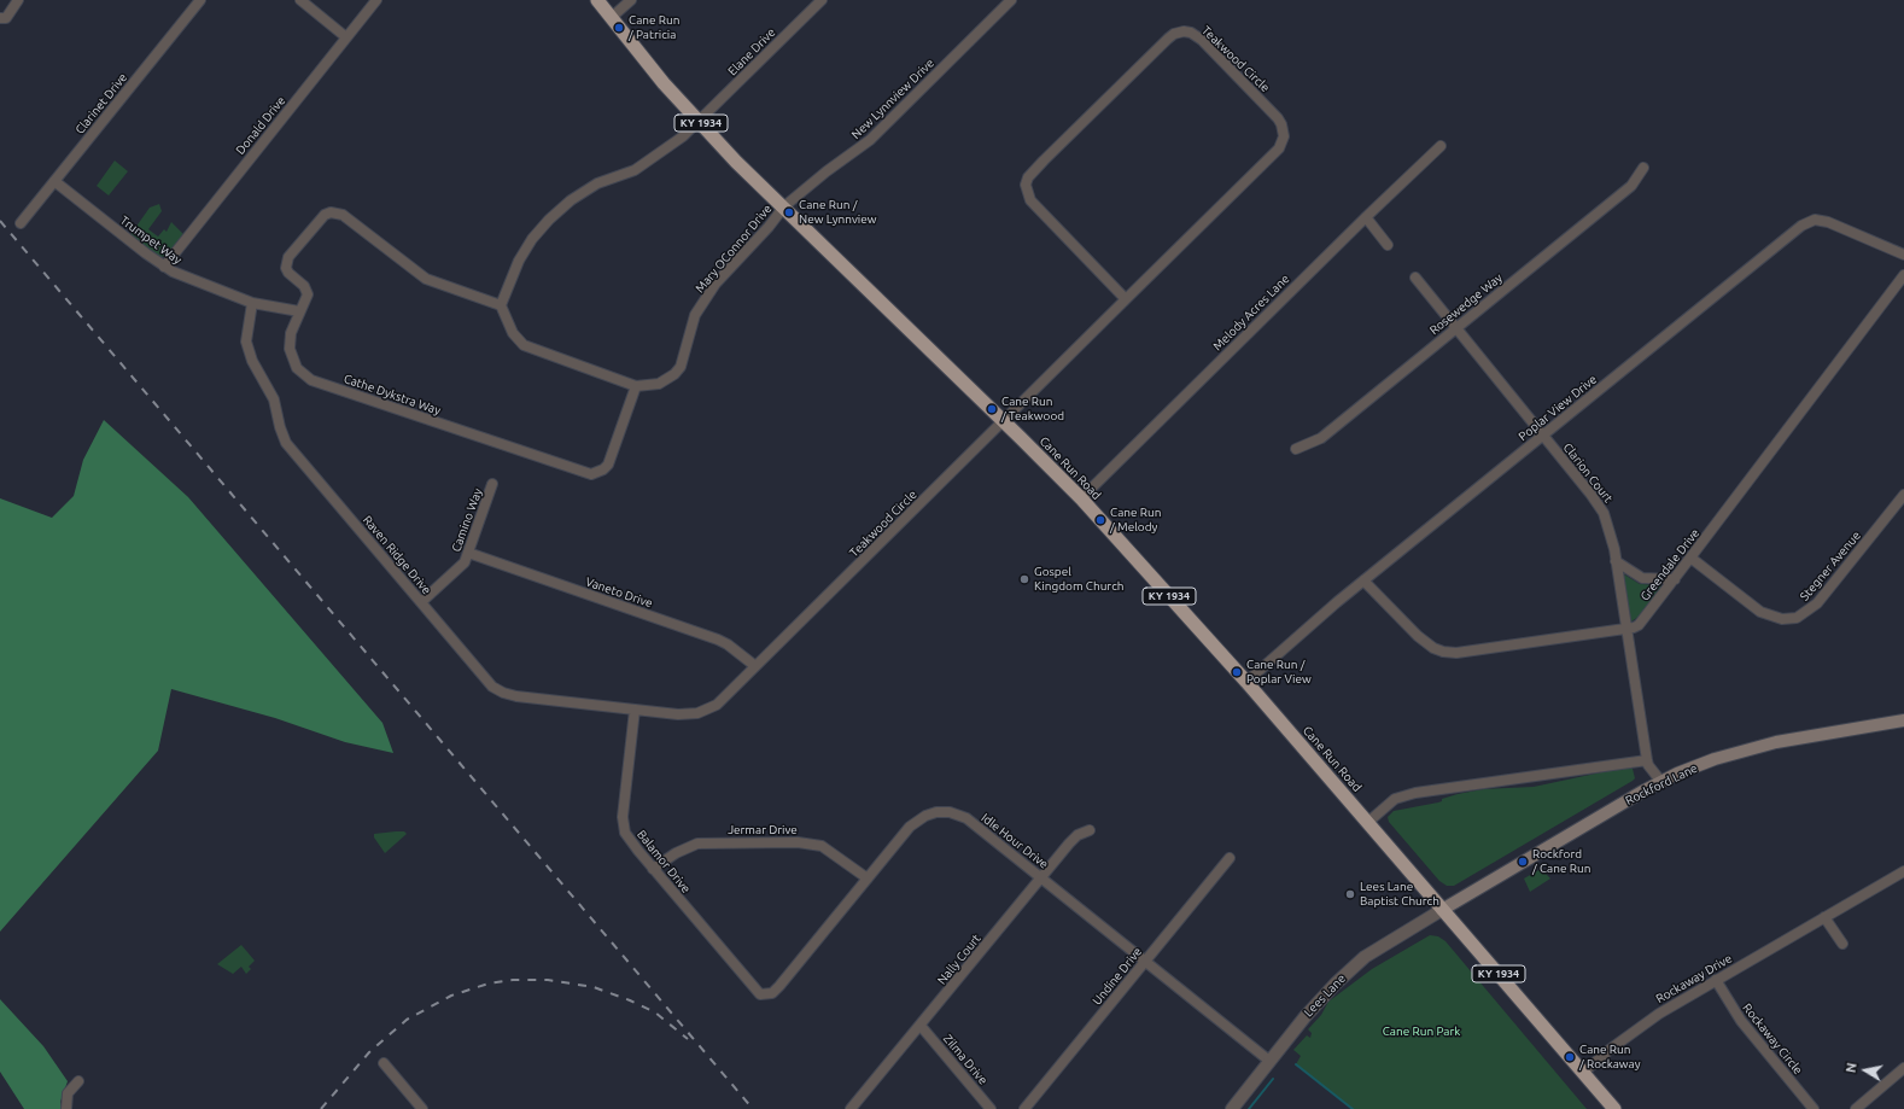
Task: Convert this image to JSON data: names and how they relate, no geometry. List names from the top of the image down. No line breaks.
{"streets":{"highway":["KY 1934","Cane Run Road"],"main road":["Rockford Lane"],"street":["Elane Drive","Teakwood Circle","New Lynnview Drive","Clarinet Drive","Donald Drive","Trumpet Way","Mary OConnor Drive","Rosewedge Way","Melody Acres Lane","Cathe Dykstra Way","Poplar View Drive","Clarion Court","Camino Way","Raven Ridge Drive","Greendale Drive","Stegner Avenue","Vaneto Drive","Jermar Drive","Idle Hour Drive","Balamor Drive","Nally Court","Undine Drive","Rockaway Drive","Lees Lane","Rockaway Circle","Zilma Drive"]},"crossings":[["Elane Drive","Cane Run Road"],["Teakwood Circle","Cane Run Road"],["Teakwood Circle","Raven Ridge Drive"],["Teakwood Circle","Vaneto Drive"],["Teakwood Circle","Balamor Drive"],["New Lynnview Drive","Mary OConnor Drive"],["New Lynnview Drive","Cane Run Road"],["Clarinet Drive","Trumpet Way"],["Donald Drive","Trumpet Way"],["Trumpet Way","Cathe Dykstra Way"],["Trumpet Way","Raven Ridge Drive"],["Mary OConnor Drive","Cathe Dykstra Way"],["Mary OConnor Drive","Cane Run Road"],["Rosewedge Way","Clarion Court"],["Melody Acres Lane","Cane Run Road"],["Poplar View Drive","Cane Run Road"],["Poplar View Drive","Clarion Court"],["Poplar View Drive","Greendale Drive"],["Cane Run Road","Rockford Lane"],["Cane Run Road","Rockaway Drive"],["Cane Run Road","Lees Lane"],["Clarion Court","Greendale Drive"],["Clarion Court","Rockford Lane"],["Camino Way","Raven Ridge Drive"],["Camino Way","Vaneto Drive"],["Raven Ridge Drive","Balamor Drive"],["Greendale Drive","Stegner Avenue"],["Rockford Lane","Lees Lane"],["Jermar Drive","Idle Hour Drive"],["Jermar Drive","Balamor Drive"],["Idle Hour Drive","Balamor Drive"],["Idle Hour Drive","Nally Court"],["Idle Hour Drive","Undine Drive"],["Idle Hour Drive","Lees Lane"],["Nally Court","Zilma Drive"],["Rockaway Drive","Rockaway Circle"]],"parks":["Cane Run Park"],"places":["Cane Run / Patricia","Cane Run / New Lynnview","Cane Run / Teakwood","Cane Run / Melody","Gospel Kingdom Church","Cane Run / Poplar View","Rockford / Cane Run","Lees Lane Baptist Church","Cane Run / Rockaway"],"north":"left"}
